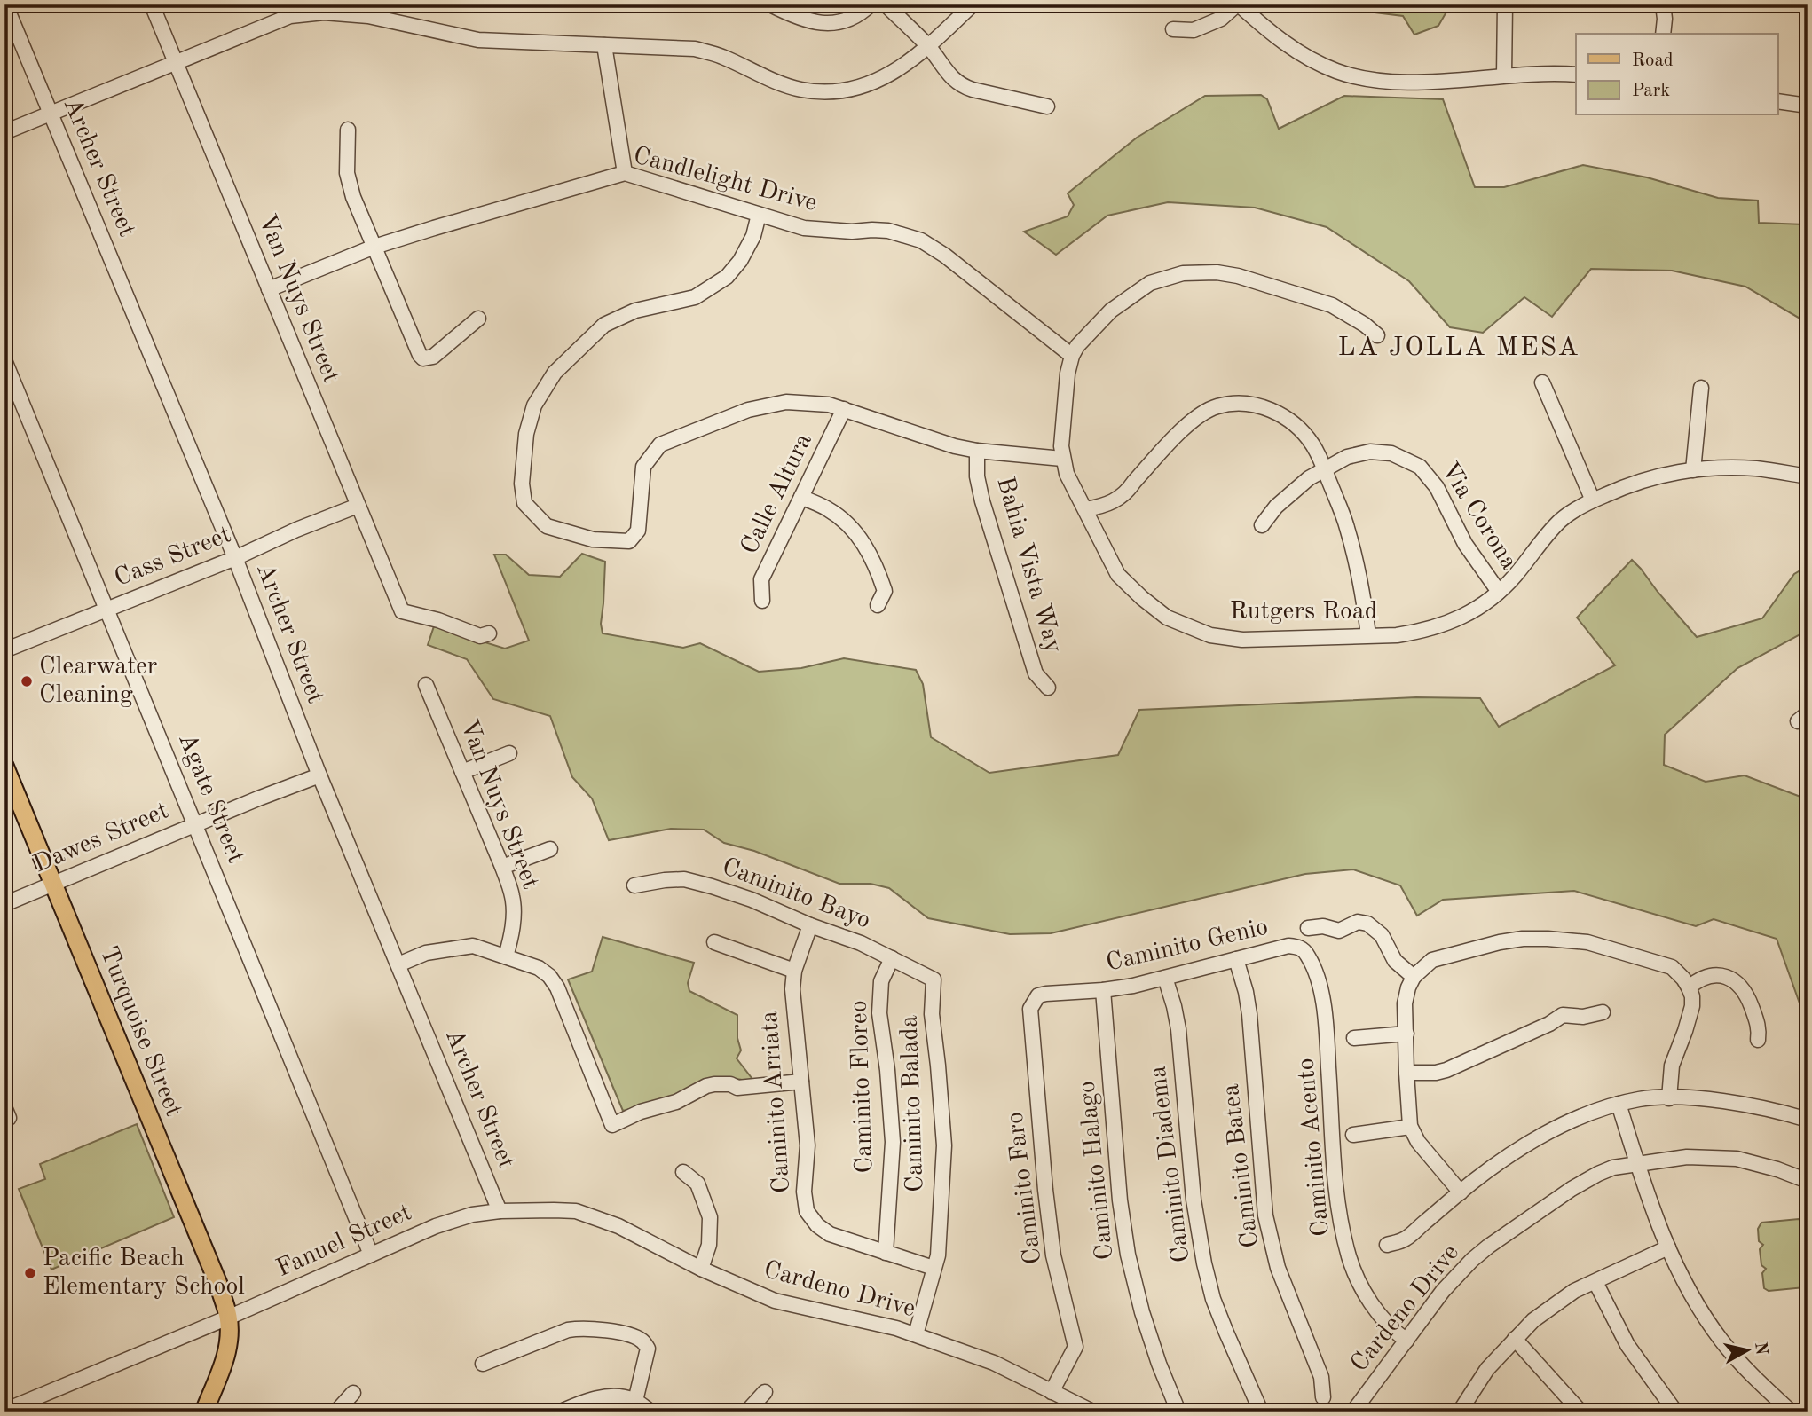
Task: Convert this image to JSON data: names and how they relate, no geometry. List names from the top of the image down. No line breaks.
{"streets":{"main road":["Turquoise Street"],"street":["Archer Street","Candlelight Drive","Van Nuys Street","Calle Altura","Via Corona","Cass Street","Bahia Vista Way","Rutgers Road","Agate Street","Dawes Street","Caminito Bayo","Caminito Genio","Caminito Floreo","Caminito Arriata","Caminito Balada","Caminito Acento","Caminito Diadema","Caminito Batea","Caminito Halago","Caminito Faro","Fanuel Street","Cardeno Drive"]},"crossings":[["Archer Street","Cass Street"],["Archer Street","Dawes Street"],["Archer Street","Fanuel Street"],["Archer Street","Cardeno Drive"],["Candlelight Drive","Van Nuys Street"],["Van Nuys Street","Cass Street"],["Via Corona","Rutgers Road"],["Cass Street","Agate Street"],["Agate Street","Dawes Street"],["Agate Street","Fanuel Street"],["Dawes Street","Turquoise Street"],["Caminito Bayo","Caminito Floreo"],["Caminito Bayo","Caminito Arriata"],["Caminito Bayo","Caminito Balada"],["Caminito Genio","Caminito Acento"],["Caminito Genio","Caminito Diadema"],["Caminito Genio","Caminito Batea"],["Caminito Genio","Caminito Halago"],["Caminito Genio","Caminito Faro"],["Turquoise Street","Fanuel Street"],["Caminito Floreo","Caminito Arriata"],["Caminito Arriata","Caminito Balada"],["Caminito Balada","Cardeno Drive"],["Caminito Acento","Cardeno Drive"],["Caminito Faro","Cardeno Drive"],["Fanuel Street","Cardeno Drive"]],"districts":["LA JOLLA MESA"],"places":["Clearwater Cleaning","Pacific Beach Elementary School"],"legend":["Road","Park"],"north":"right"}
